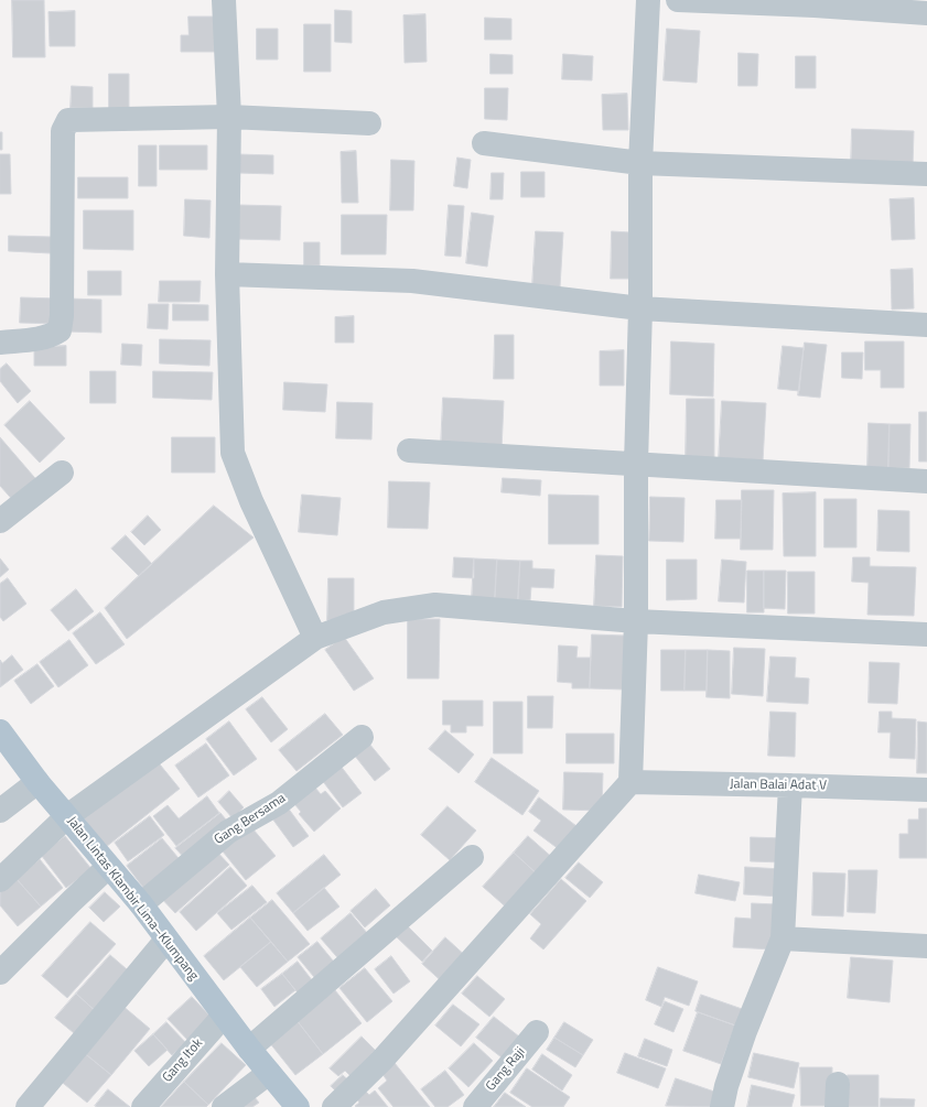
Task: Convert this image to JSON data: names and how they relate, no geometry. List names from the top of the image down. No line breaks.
{"streets":{"main road":["Jalan Lintas Klambir Lima–Klumpang"],"street":["Jalan Balai Adat V","Gang Bersama","Gang Itok","Gang Raji"]},"crossings":[["Gang Bersama","Jalan Lintas Klambir Lima–Klumpang"],["Jalan Lintas Klambir Lima–Klumpang","Gang Itok"]]}
